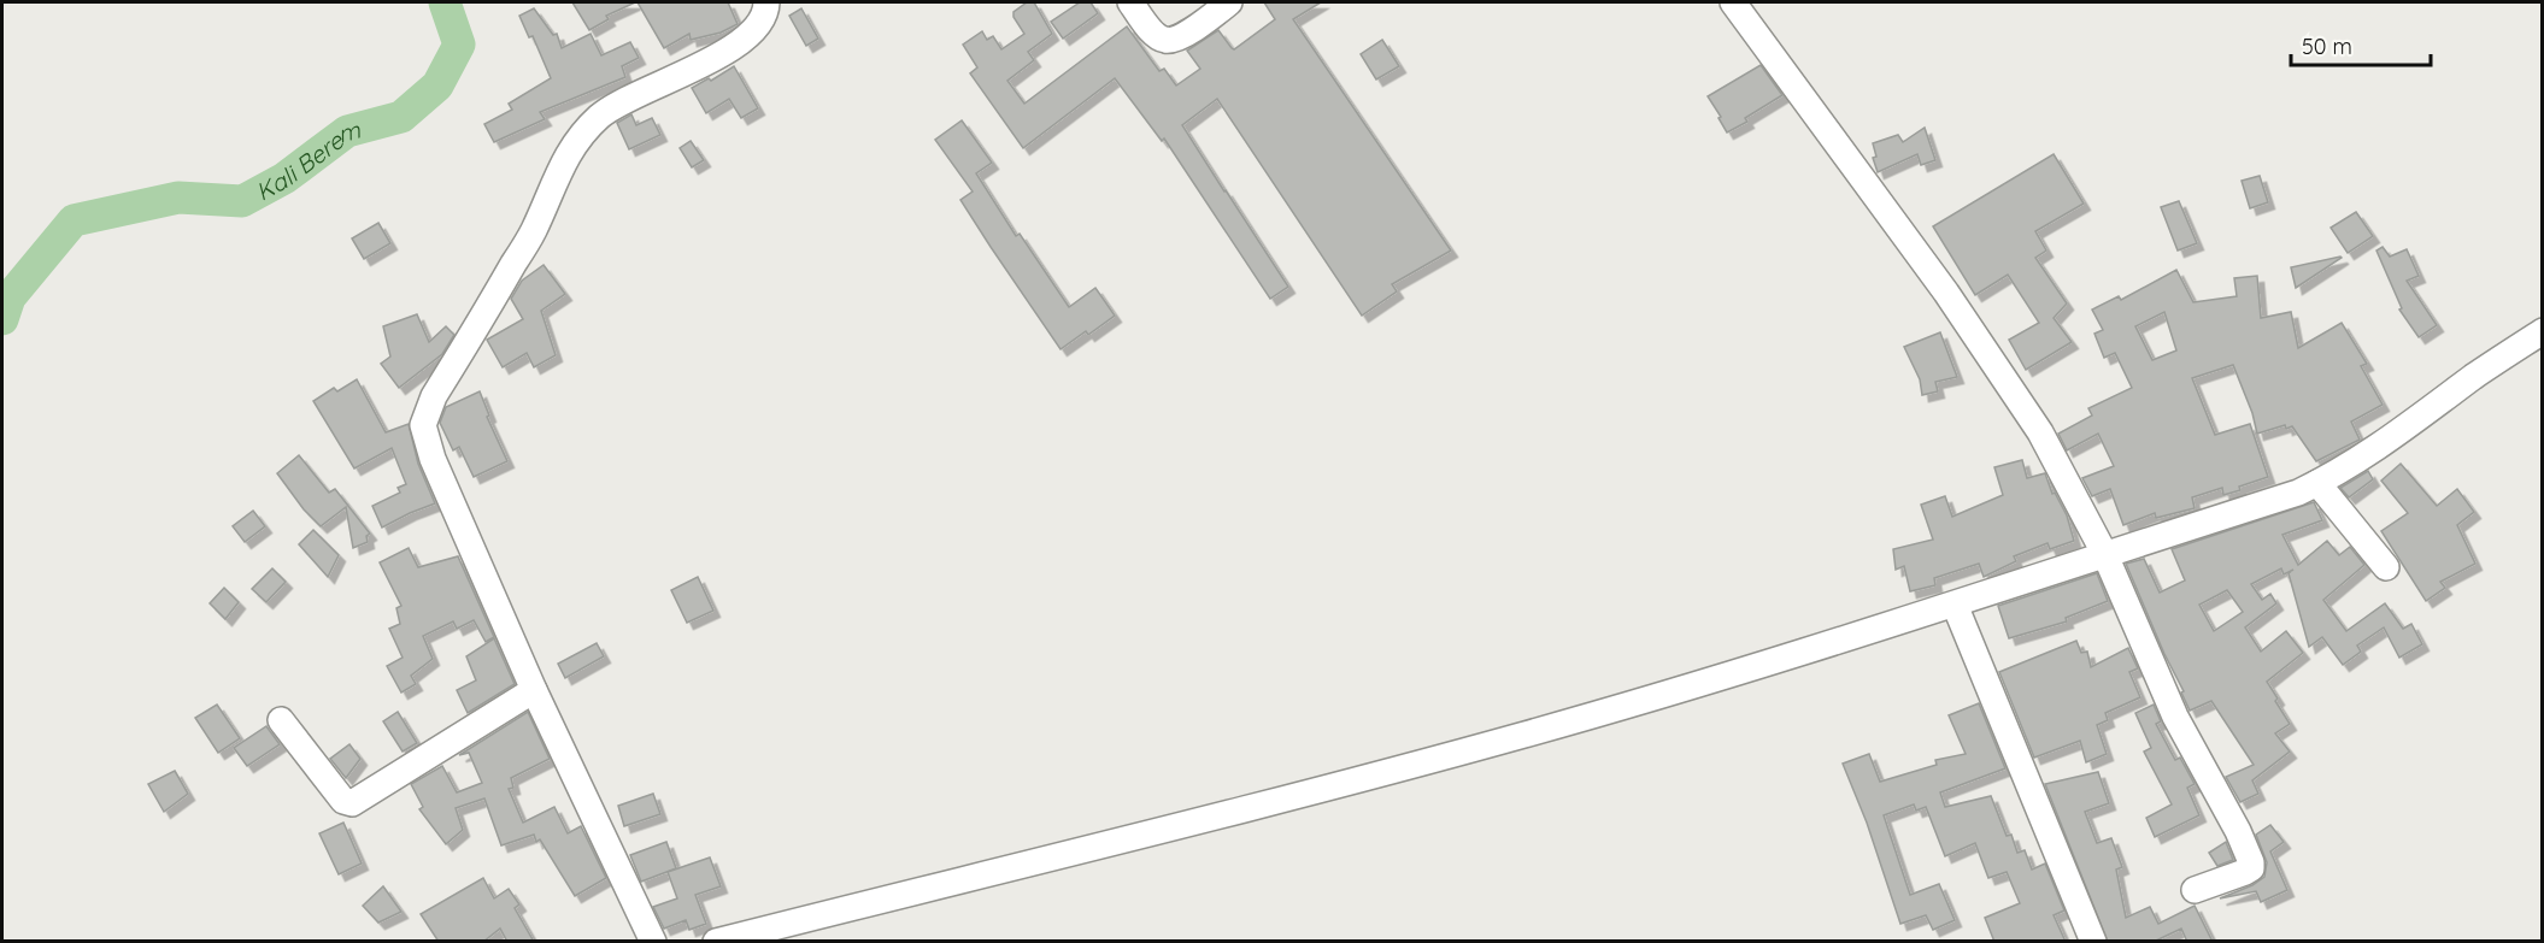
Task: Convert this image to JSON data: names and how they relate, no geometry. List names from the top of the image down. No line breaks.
{"water":["Kali Berem"],"scale_bar":"50 m"}
